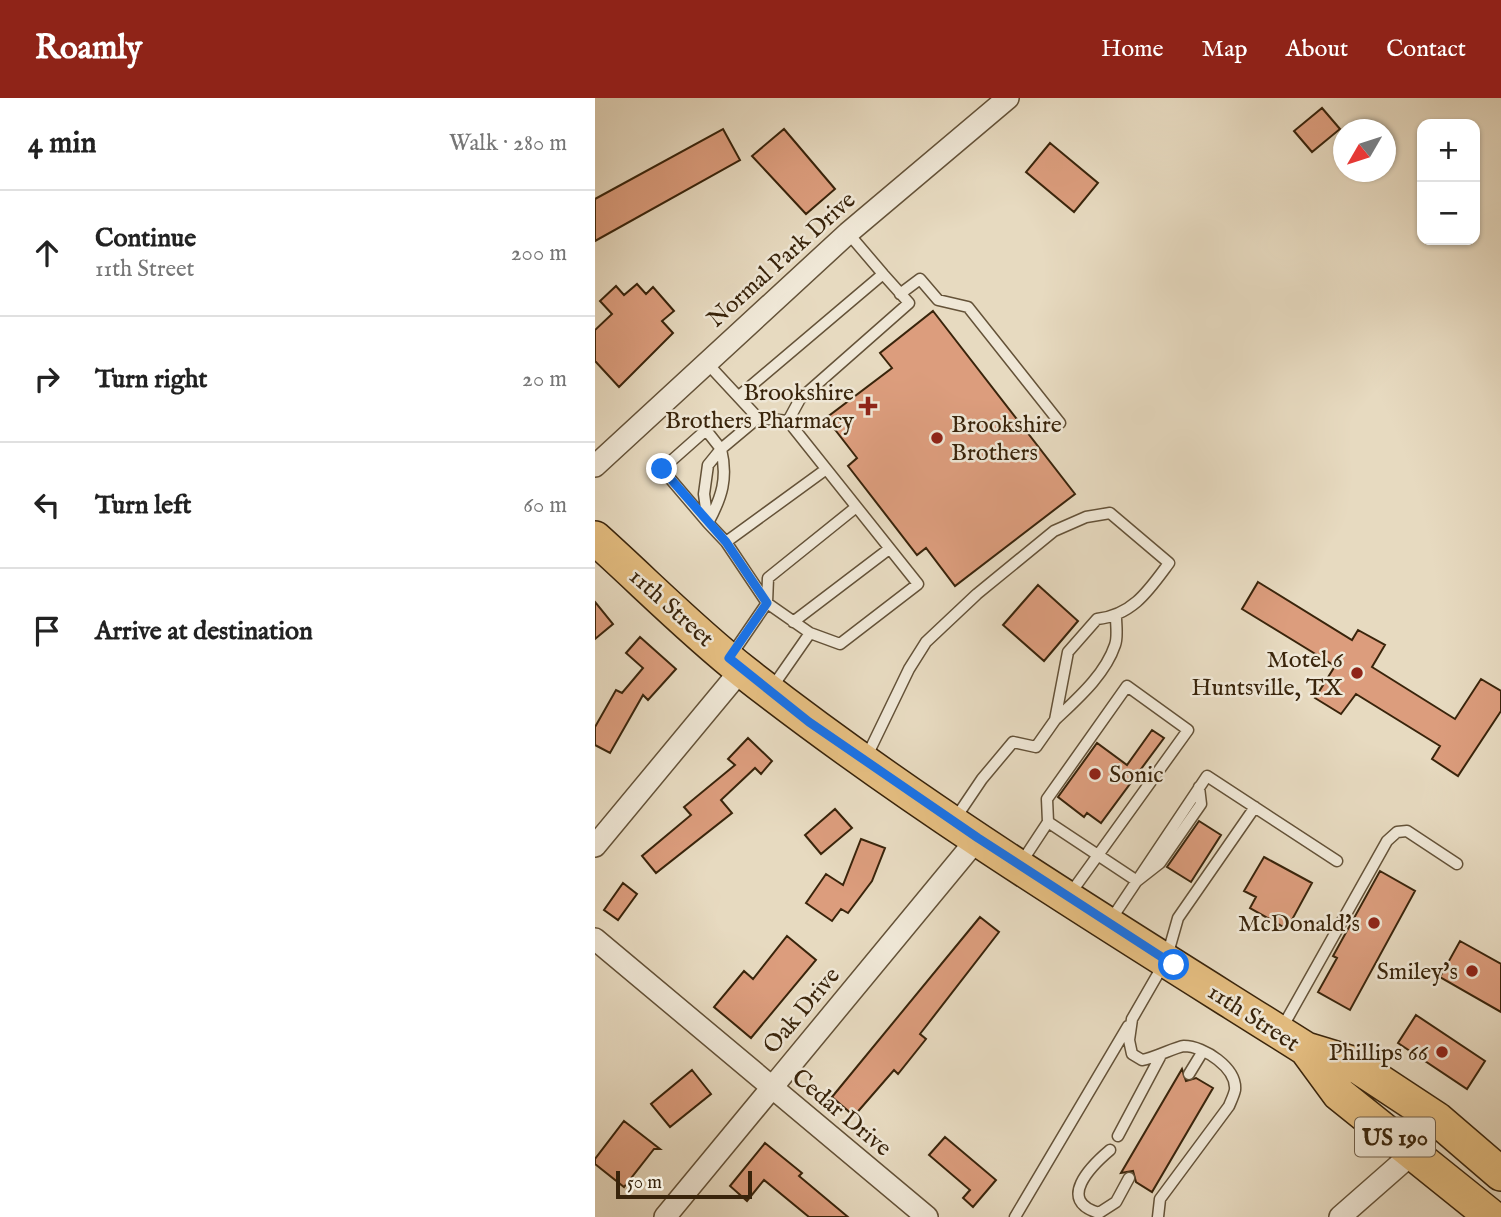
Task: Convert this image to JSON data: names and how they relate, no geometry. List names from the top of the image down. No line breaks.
{"streets":{"main road":["11th Street","US 190"],"street":["Normal Park Drive","Oak Drive","Cedar Drive"]},"crossings":[["11th Street","Oak Drive"],["11th Street","US 190"],["Oak Drive","Cedar Drive"]],"places":{"health":["Brookshire Brothers Pharmacy"],"other":["Brookshire Brothers","Motel 6 Huntsville, TX","Sonic","McDonald's","Smiley's","Phillips 66"]},"scale_bar":"50 m","north":"bottom left","page":{"header":"Roamly","nav":["Home","Map","About","Contact"],"heading":["4 min","Walk · 280 m"],"map_buttons":["+","−"],"list":[["Continue","11th Street","200 m"],["Turn right","20 m"],["Turn left","60 m"],"Arrive at destination"],"scale":"50 m"}}
